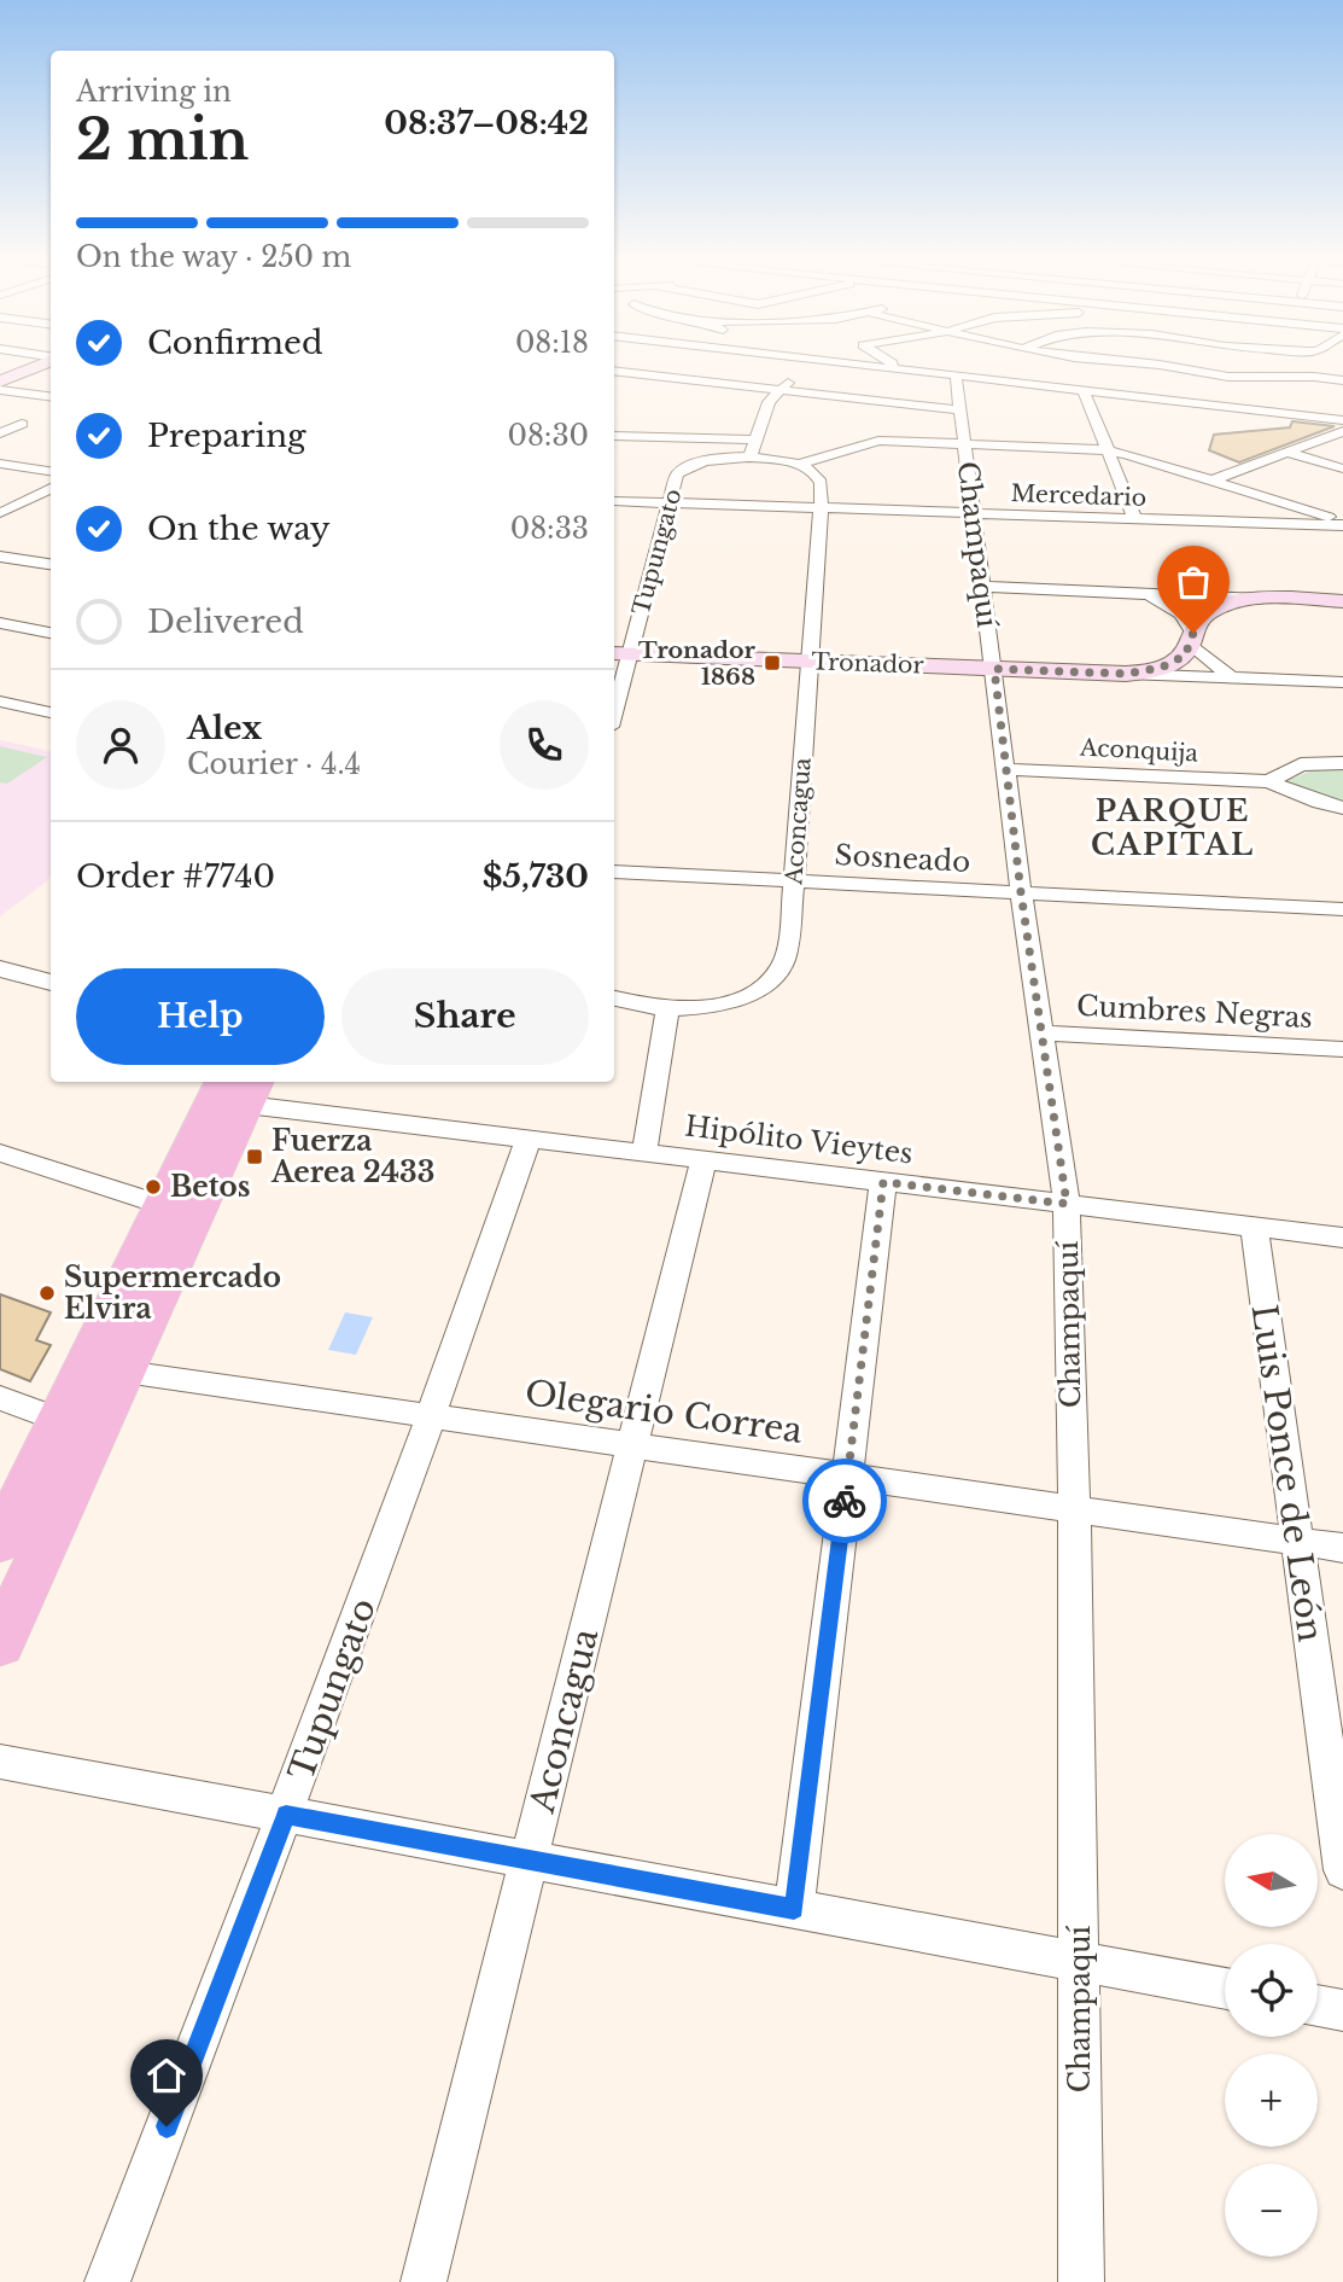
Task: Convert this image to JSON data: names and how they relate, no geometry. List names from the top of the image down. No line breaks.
{"streets":{"main road":["Tronador"],"street":["Mercedario","Champaquí","Tupungato","Aconquija","Aconcagua","Sosneado","Cumbres Negras","Hipólito Vieytes","Olegario Correa","Luis Ponce de León"]},"crossings":[["Mercedario","Champaquí"],["Mercedario","Tupungato"],["Mercedario","Aconcagua"],["Champaquí","Tronador"],["Champaquí","Aconquija"],["Champaquí","Sosneado"],["Champaquí","Cumbres Negras"],["Champaquí","Hipólito Vieytes"],["Champaquí","Olegario Correa"],["Tupungato","Tronador"],["Tupungato","Hipólito Vieytes"],["Tupungato","Olegario Correa"],["Tronador","Aconcagua"],["Aconcagua","Sosneado"],["Aconcagua","Hipólito Vieytes"],["Aconcagua","Olegario Correa"],["Hipólito Vieytes","Luis Ponce de León"],["Olegario Correa","Luis Ponce de León"]],"districts":["PARQUE CAPITAL"],"places":{"transit":["Tronador 1868","Fuerza Aerea 2433"],"other":["Betos","Supermercado Elvira"]},"north":"left","page":{"heading":["2 min","Arriving in","08:37–08:42"],"panel":["Alex","Courier · 4.4","Order #7740","$5,730"],"bar":"On the way · 250 m","list":[["Confirmed","08:18"],["Preparing","08:30"],["On the way","08:33"],"Delivered"],"buttons":["Help","Share"],"map_buttons":["+","−"]}}
